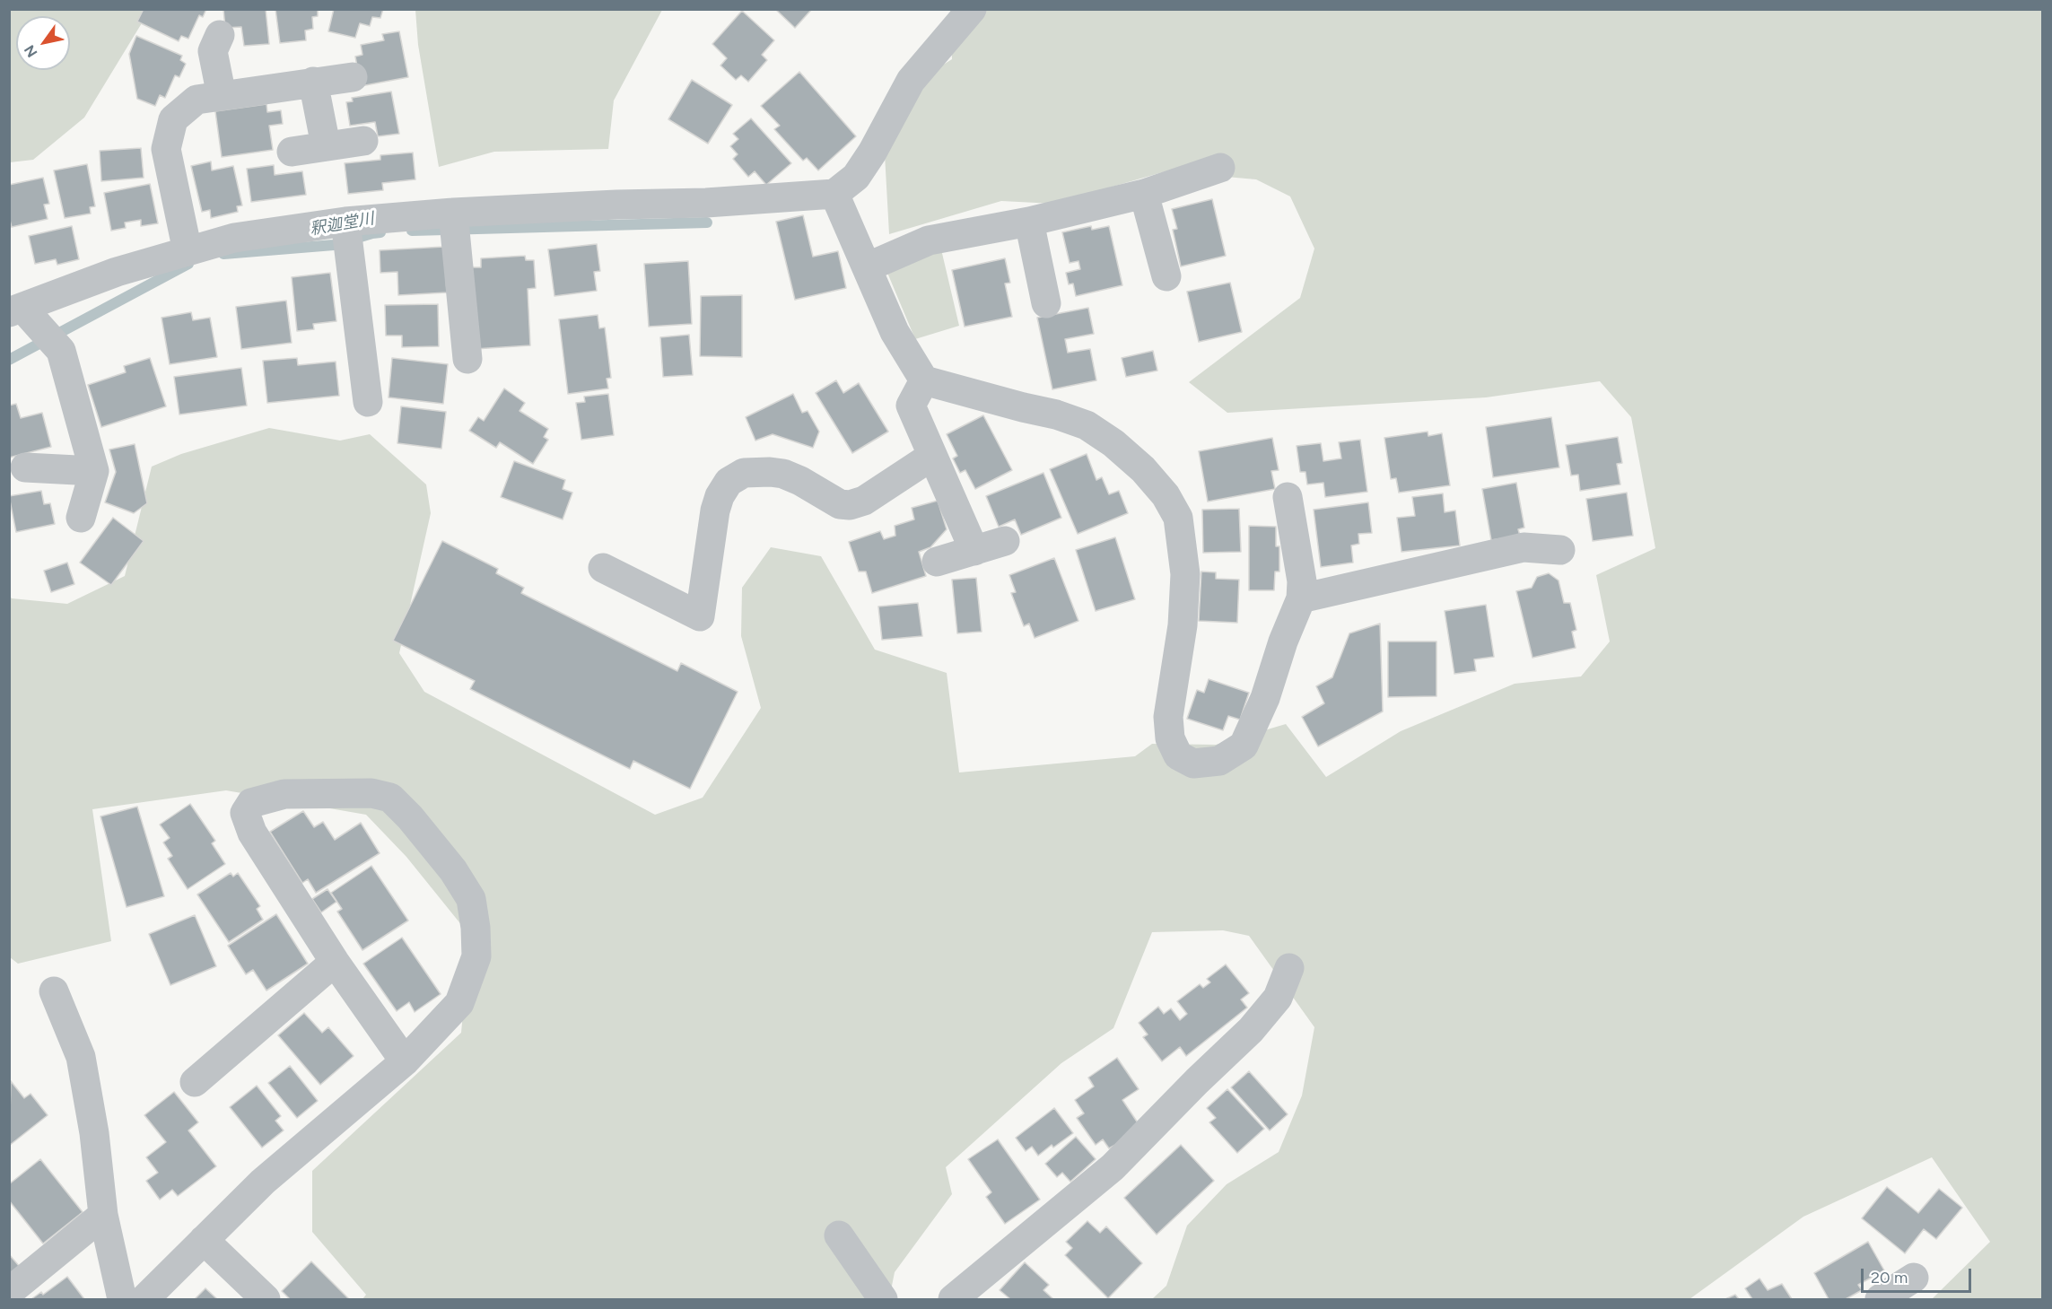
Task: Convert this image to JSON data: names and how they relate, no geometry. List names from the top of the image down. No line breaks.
{"water":["釈迦堂川"],"scale_bar":"20 m","north":"bottom left"}
